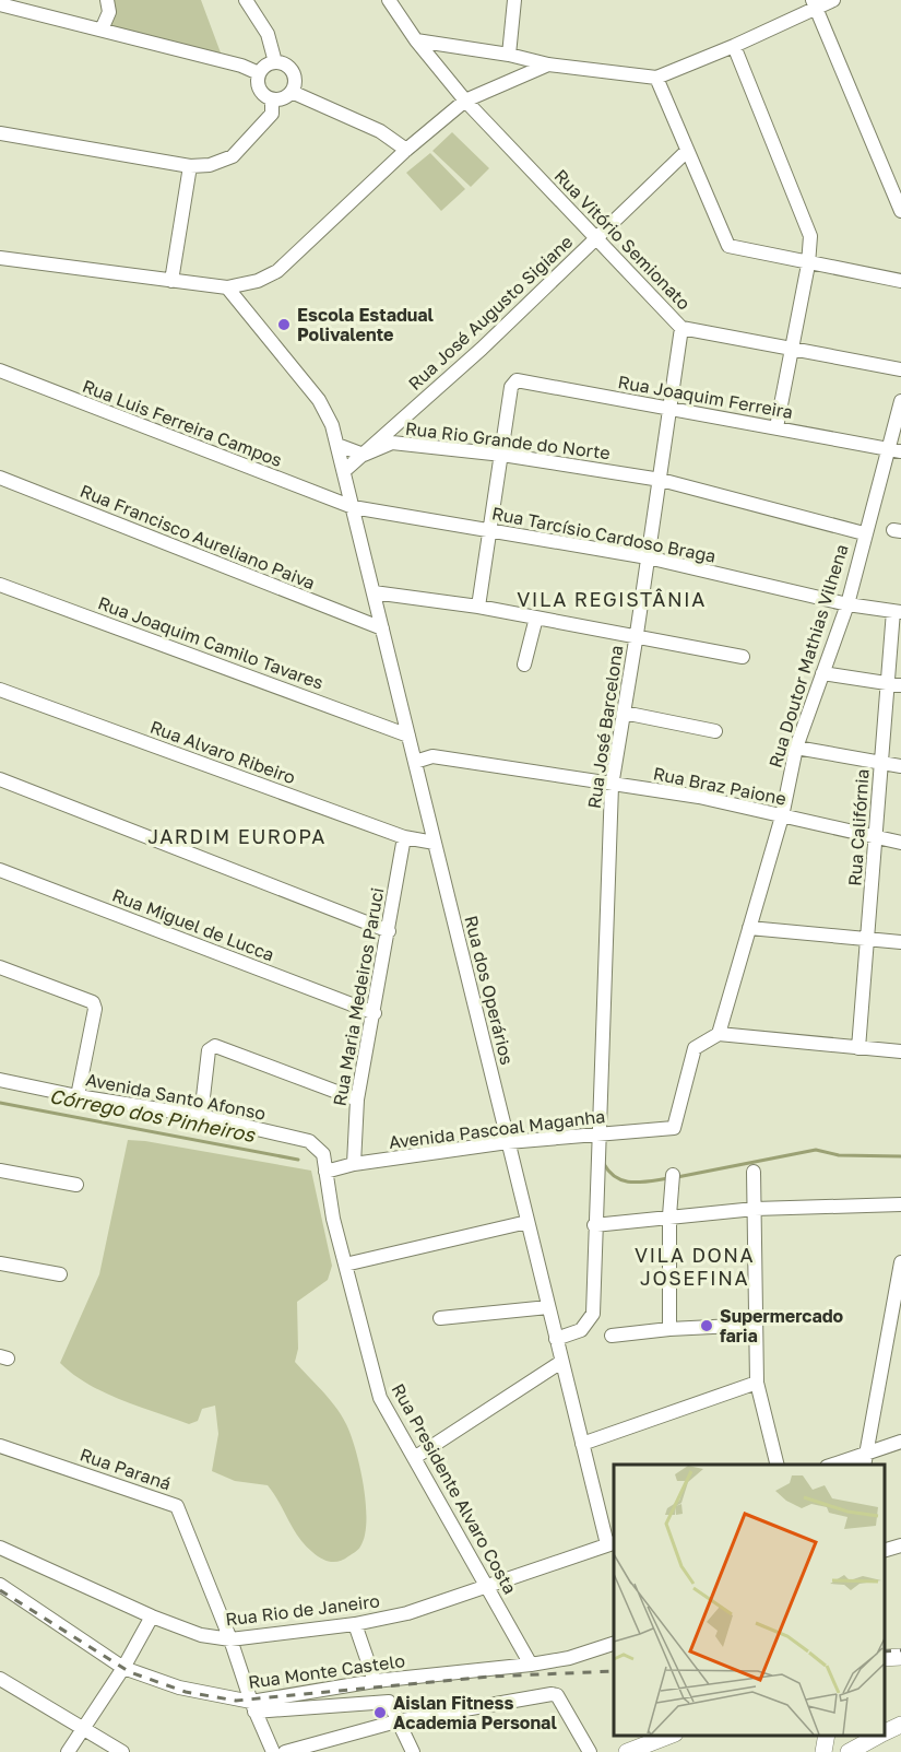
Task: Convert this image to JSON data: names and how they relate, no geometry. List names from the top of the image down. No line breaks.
{"streets":{"street":["Rua Vitório Semionato","Rua José Augusto Sigiane","Rua Joaquim Ferreira","Rua Luis Ferreira Campos","Rua Rio Grande do Norte","Rua Tarcísio Cardoso Braga","Rua Francisco Aureliano Paiva","Rua Joaquim Camilo Tavares","Rua Doutor Mathias Vilhena","Rua José Barcelona","Rua Alvaro Ribeiro","Rua Braz Paione","Rua Califórnia","Rua Miguel de Lucca","Rua dos Operários","Rua Maria Medeiros Paruci","Avenida Santo Afonso","Avenida Pascoal Maganha","Rua Paraná","Rua Presidente Alvaro Costa","Rua Rio de Janeiro","Rua Monte Castelo"]},"crossings":[["Rua Vitório Semionato","Rua José Augusto Sigiane"],["Rua Vitório Semionato","Rua José Barcelona"],["Rua José Augusto Sigiane","Rua Rio Grande do Norte"],["Rua José Augusto Sigiane","Rua dos Operários"],["Rua Joaquim Ferreira","Rua Rio Grande do Norte"],["Rua Joaquim Ferreira","Rua Doutor Mathias Vilhena"],["Rua Joaquim Ferreira","Rua José Barcelona"],["Rua Luis Ferreira Campos","Rua Tarcísio Cardoso Braga"],["Rua Luis Ferreira Campos","Rua dos Operários"],["Rua Rio Grande do Norte","Rua Doutor Mathias Vilhena"],["Rua Rio Grande do Norte","Rua José Barcelona"],["Rua Tarcísio Cardoso Braga","Rua Doutor Mathias Vilhena"],["Rua Tarcísio Cardoso Braga","Rua José Barcelona"],["Rua Tarcísio Cardoso Braga","Rua Califórnia"],["Rua Tarcísio Cardoso Braga","Rua dos Operários"],["Rua Francisco Aureliano Paiva","Rua dos Operários"],["Rua Joaquim Camilo Tavares","Rua dos Operários"],["Rua Doutor Mathias Vilhena","Rua Braz Paione"],["Rua Doutor Mathias Vilhena","Avenida Pascoal Maganha"],["Rua José Barcelona","Rua Braz Paione"],["Rua José Barcelona","Rua dos Operários"],["Rua José Barcelona","Avenida Pascoal Maganha"],["Rua Alvaro Ribeiro","Rua dos Operários"],["Rua Alvaro Ribeiro","Rua Maria Medeiros Paruci"],["Rua Braz Paione","Rua Califórnia"],["Rua Braz Paione","Rua dos Operários"],["Rua Miguel de Lucca","Rua Maria Medeiros Paruci"],["Rua dos Operários","Avenida Pascoal Maganha"],["Rua dos Operários","Rua Rio de Janeiro"],["Rua Maria Medeiros Paruci","Avenida Pascoal Maganha"],["Avenida Santo Afonso","Avenida Pascoal Maganha"],["Avenida Santo Afonso","Rua Presidente Alvaro Costa"],["Avenida Pascoal Maganha","Rua Presidente Alvaro Costa"],["Rua Paraná","Rua Rio de Janeiro"],["Rua Paraná","Rua Monte Castelo"],["Rua Presidente Alvaro Costa","Rua Rio de Janeiro"],["Rua Presidente Alvaro Costa","Rua Monte Castelo"]],"districts":["VILA REGISTÂNIA","JARDIM EUROPA","VILA DONA JOSEFINA"],"water":["Córrego dos Pinheiros"],"places":["Escola Estadual Polivalente","Supermercado faria","Aislan Fitness Academia Personal"]}
